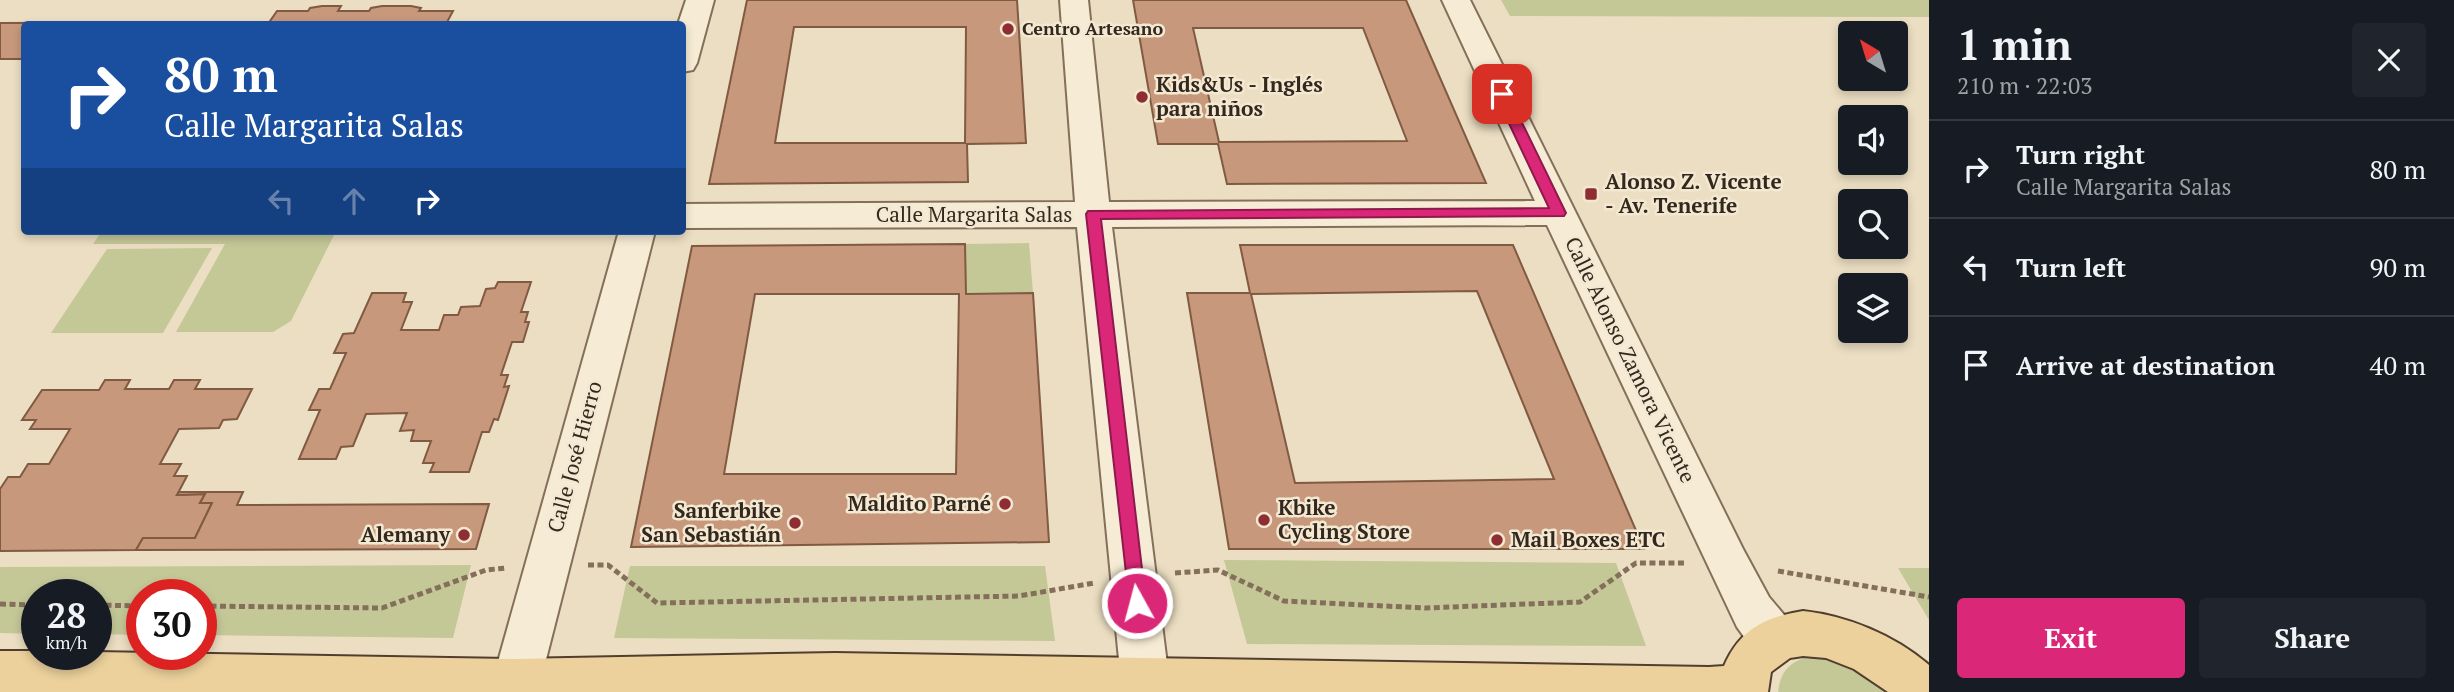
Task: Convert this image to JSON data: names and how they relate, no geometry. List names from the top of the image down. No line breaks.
{"streets":{"street":["Calle Margarita Salas","Calle Alonso Zamora Vicente","Calle José Hierro"]},"crossings":[["Calle Margarita Salas","Calle Alonso Zamora Vicente"]],"places":{"other":["Centro Artesano","Kids&Us - Inglés para niños","Maldito Parné","Kbike Cycling Store","Sanferbike San Sebastián","Alemany","Mail Boxes ETC"],"transit":["Alonso Z. Vicente - Av. Tenerife"]},"north":"top left","page":{"heading":["1 min","210 m · 22:03"],"turn":["80 m","Calle Margarita Salas"],"list":[{"name":"Turn right","note":"Calle Margarita Salas","value":"80 m"},{"name":"Turn left","value":"90 m"},{"name":"Arrive at destination","value":"40 m"}],"speed":"28 km/h","limit":"30","buttons":["Exit","Share"]}}
